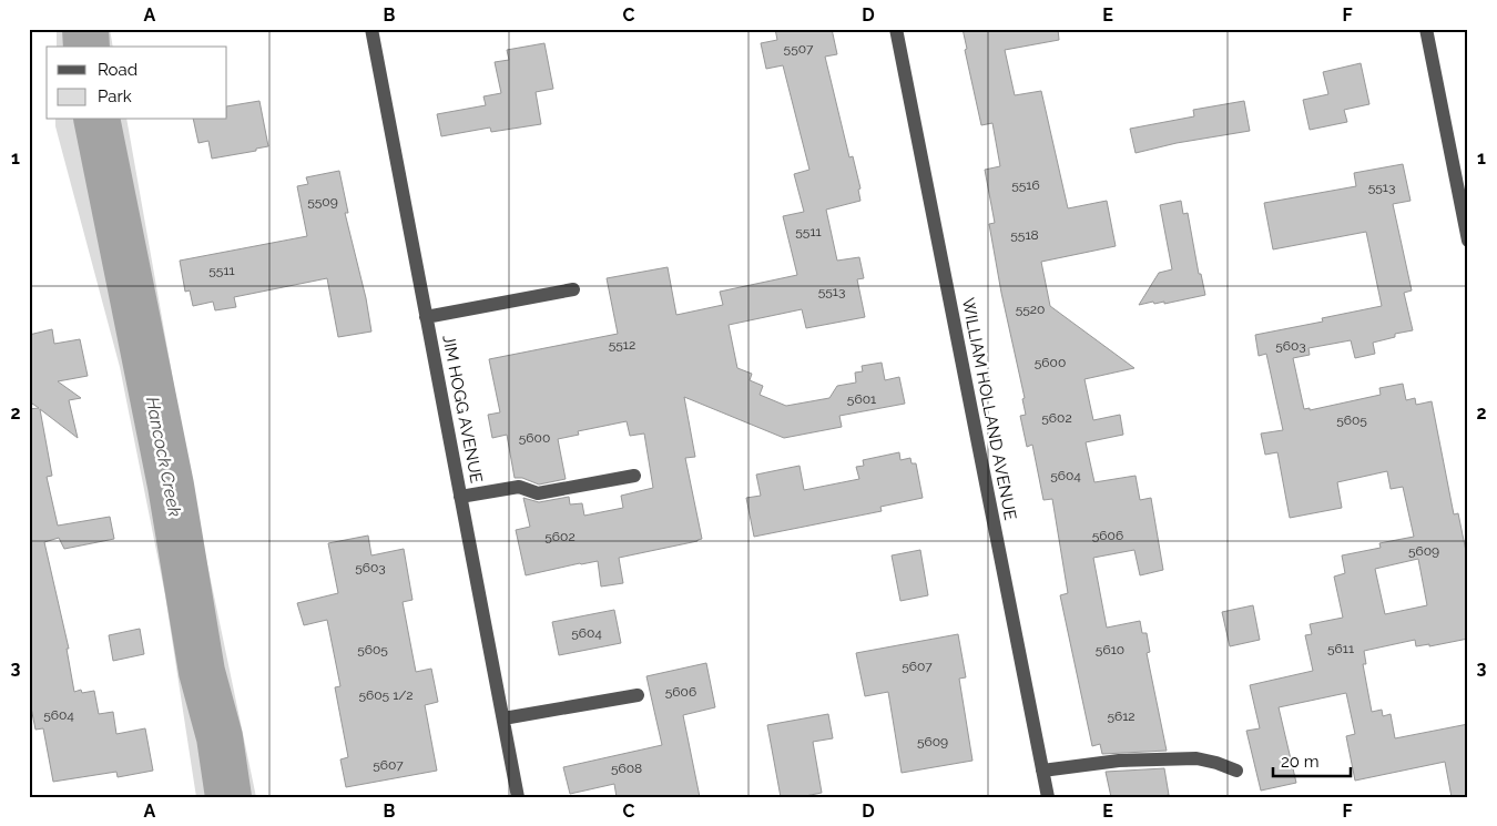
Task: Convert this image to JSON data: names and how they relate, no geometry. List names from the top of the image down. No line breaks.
{"streets":{"street":["JIM HOGG AVENUE","WILLIAM HOLLAND AVENUE"]},"water":["Hancock Creek"],"house_numbers":["5507","5516","5513","5509","5511","5518","5511","5513","5520","5512","5603","5600","5601","5602","5605","5600","5604","5606","5602","5609","5603","5604","5611","5605","5610","5607","5606","5605 1/2","5604","5612","5609","5607","5608"],"legend":["Road","Park"],"scale_bar":"20 m","grid":{"columns":["A","B","C","D","E","F"],"rows":["1","2","3"]}}
